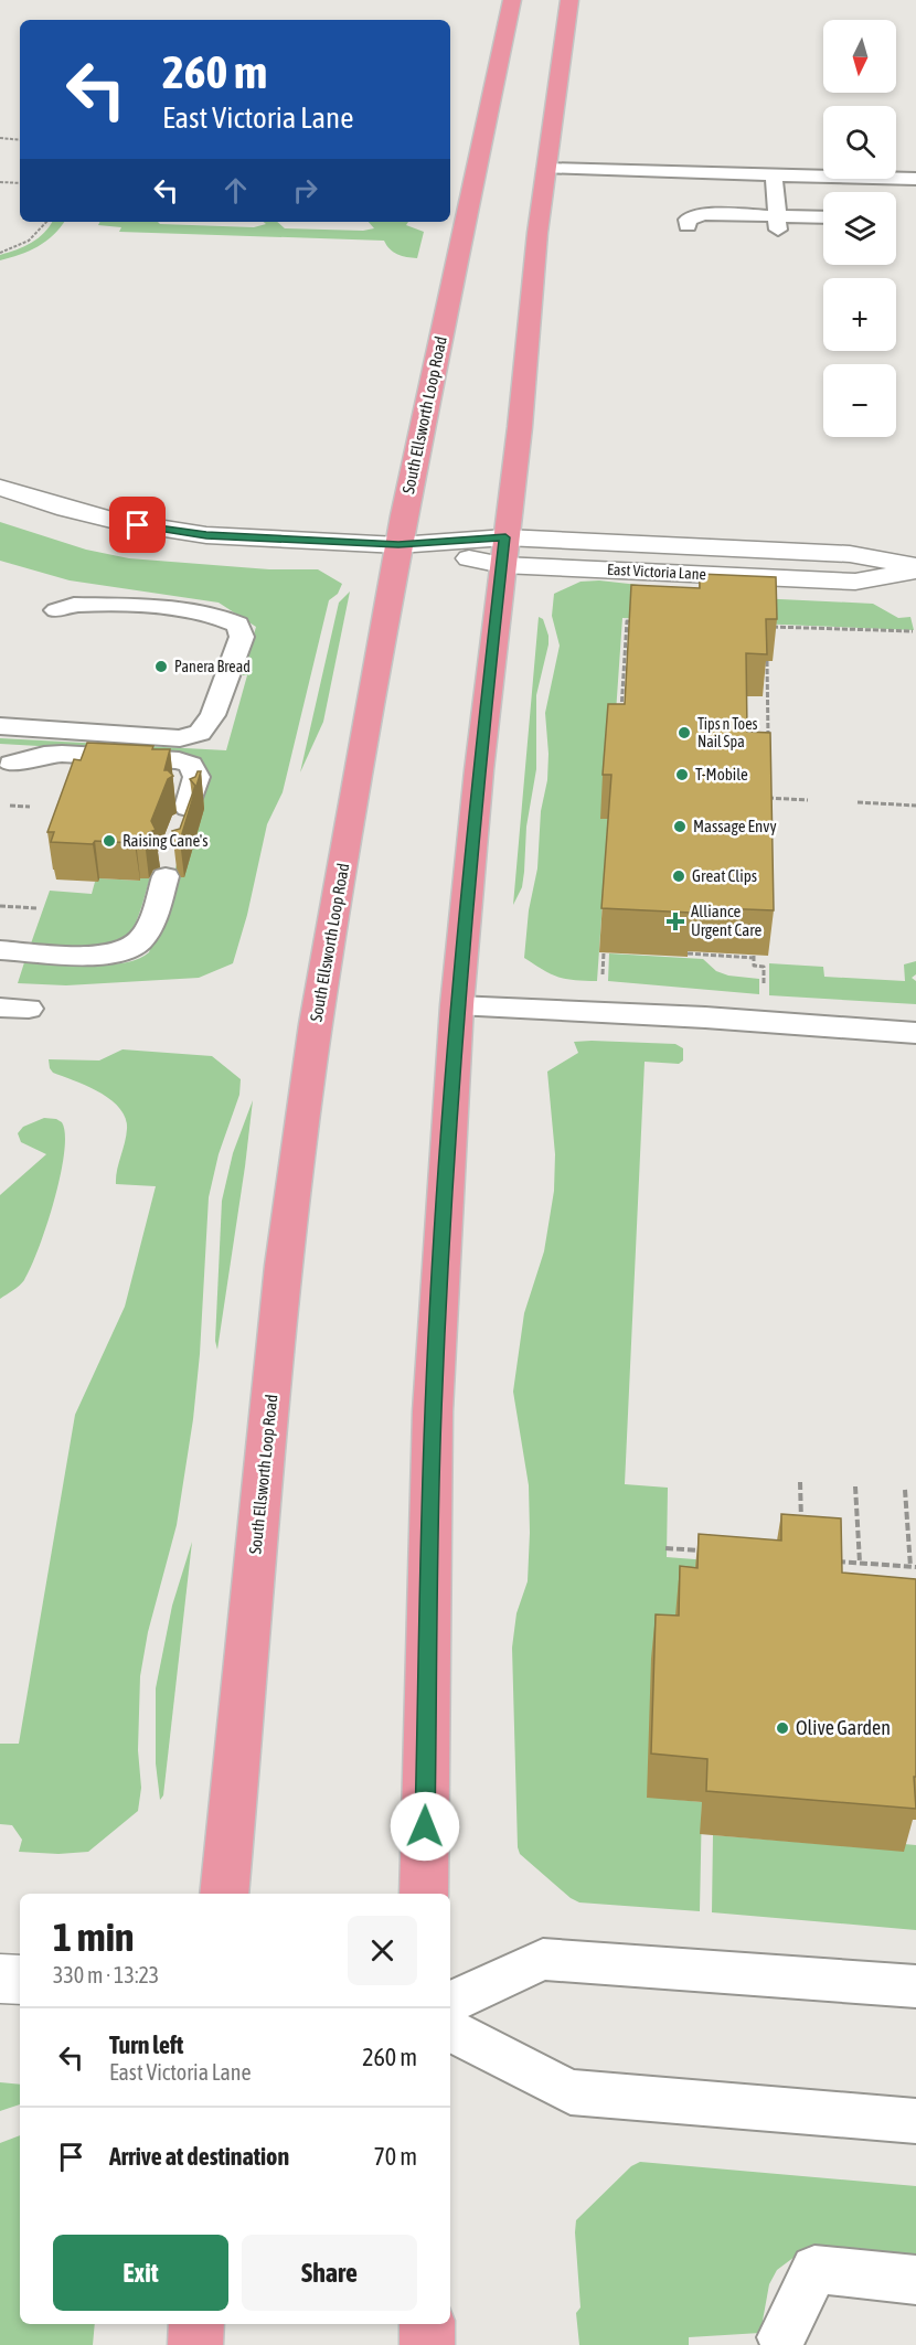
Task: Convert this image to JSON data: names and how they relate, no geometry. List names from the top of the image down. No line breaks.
{"streets":{"main road":["South Ellsworth Loop Road"],"street":["East Victoria Lane"]},"crossings":[["South Ellsworth Loop Road","East Victoria Lane"]],"places":{"other":["Panera Bread","Tips n Toes Nail Spa","T-Mobile","Massage Envy","Raising Cane's","Great Clips","Olive Garden"],"health":["Alliance Urgent Care"]},"north":"bottom","page":{"map_buttons":["+","−"],"turn":["260 m","East Victoria Lane"],"heading":["1 min","330 m · 13:23"],"list":[{"name":"Turn left","note":"East Victoria Lane","value":"260 m"},{"name":"Arrive at destination","value":"70 m"}],"buttons":["Exit","Share"]}}
